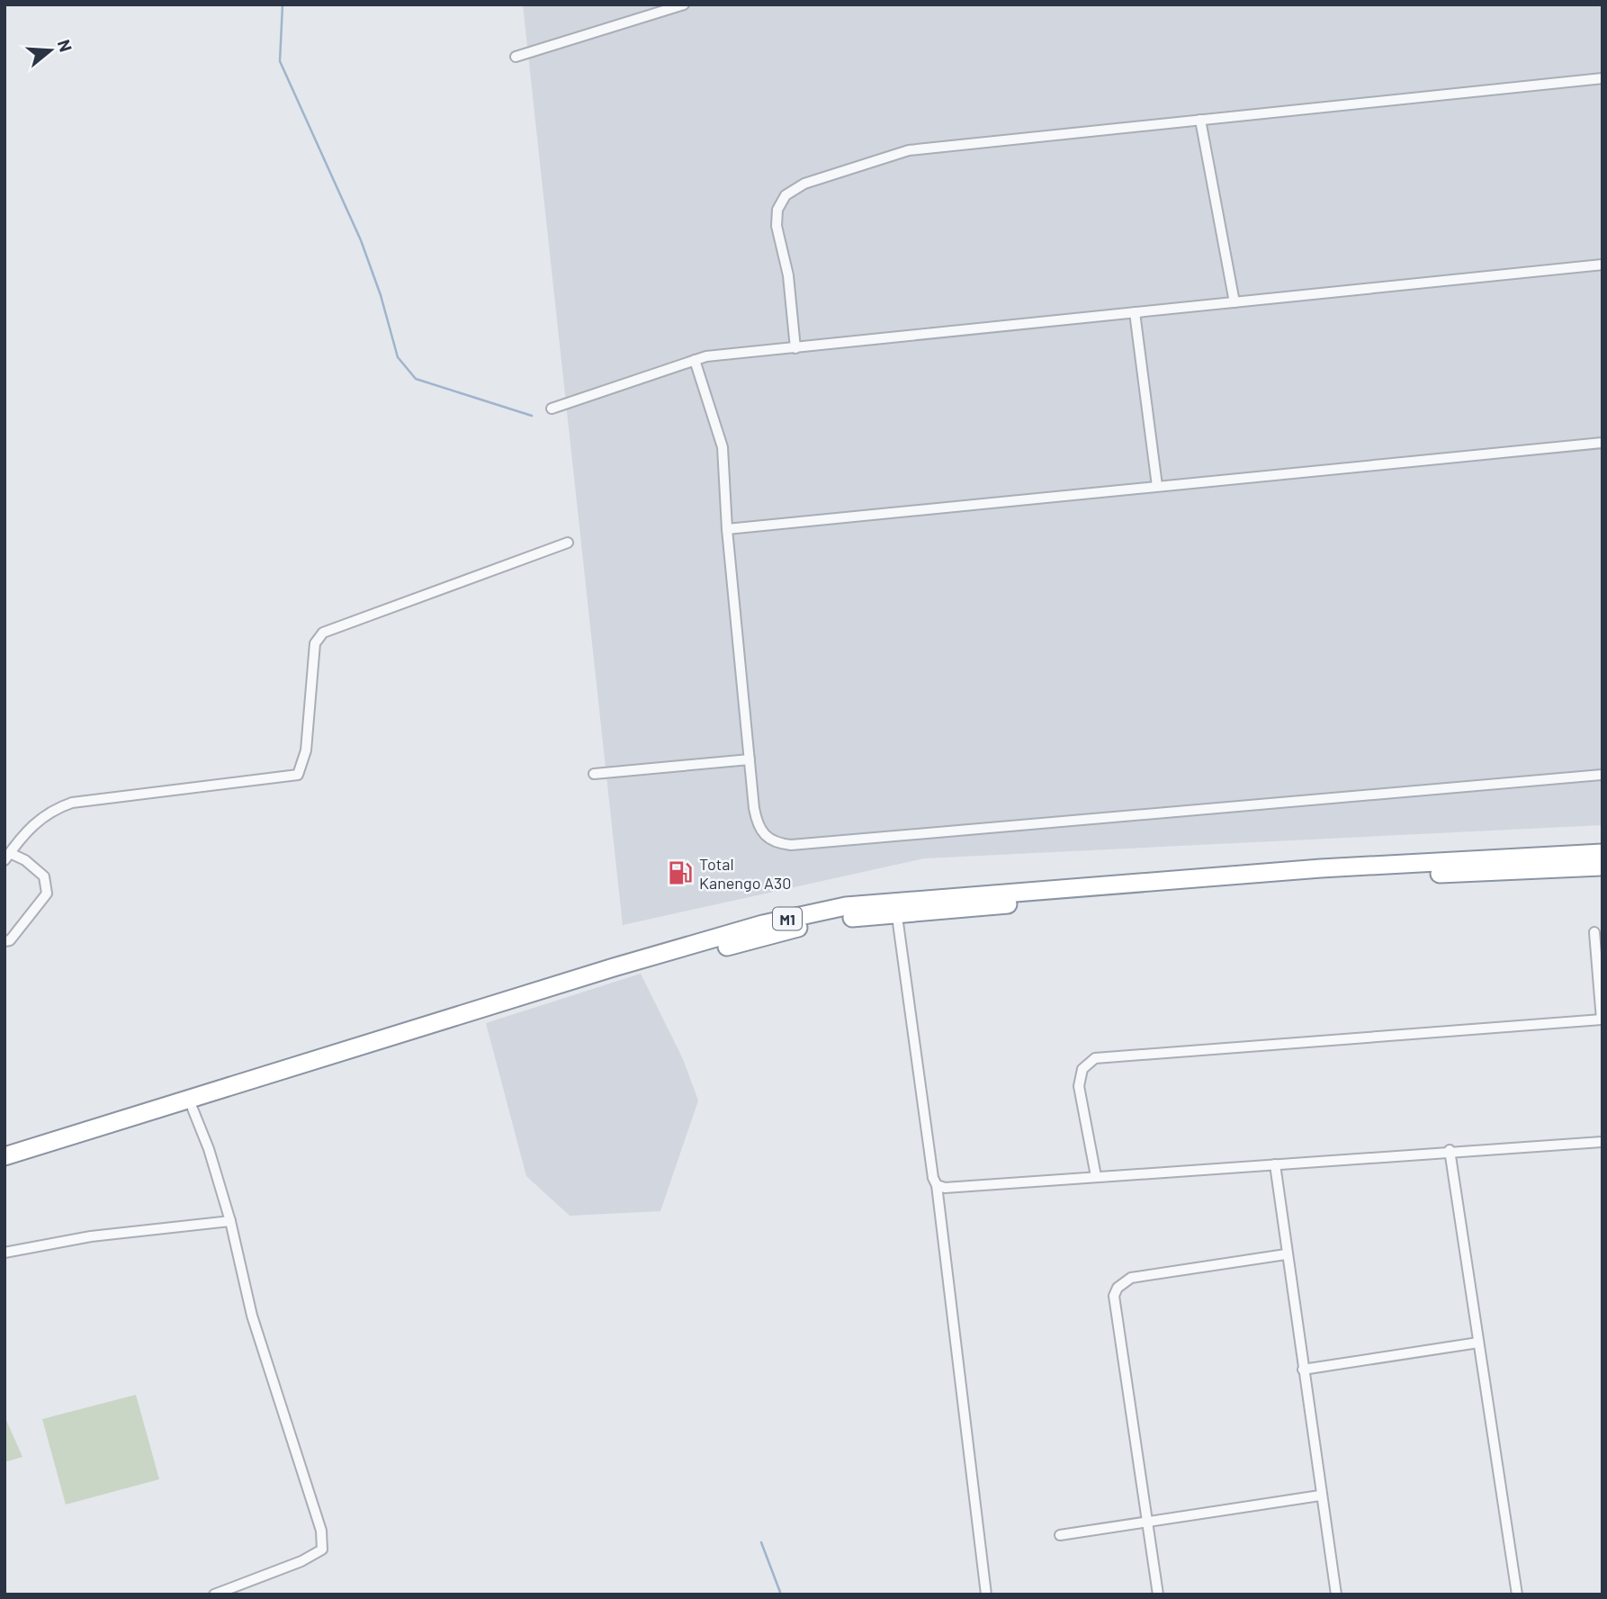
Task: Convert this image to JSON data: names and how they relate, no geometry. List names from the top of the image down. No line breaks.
{"streets":{"highway":["M1"]},"places":{"fuel station":["Total Kanengo A30"]},"north":"right"}
